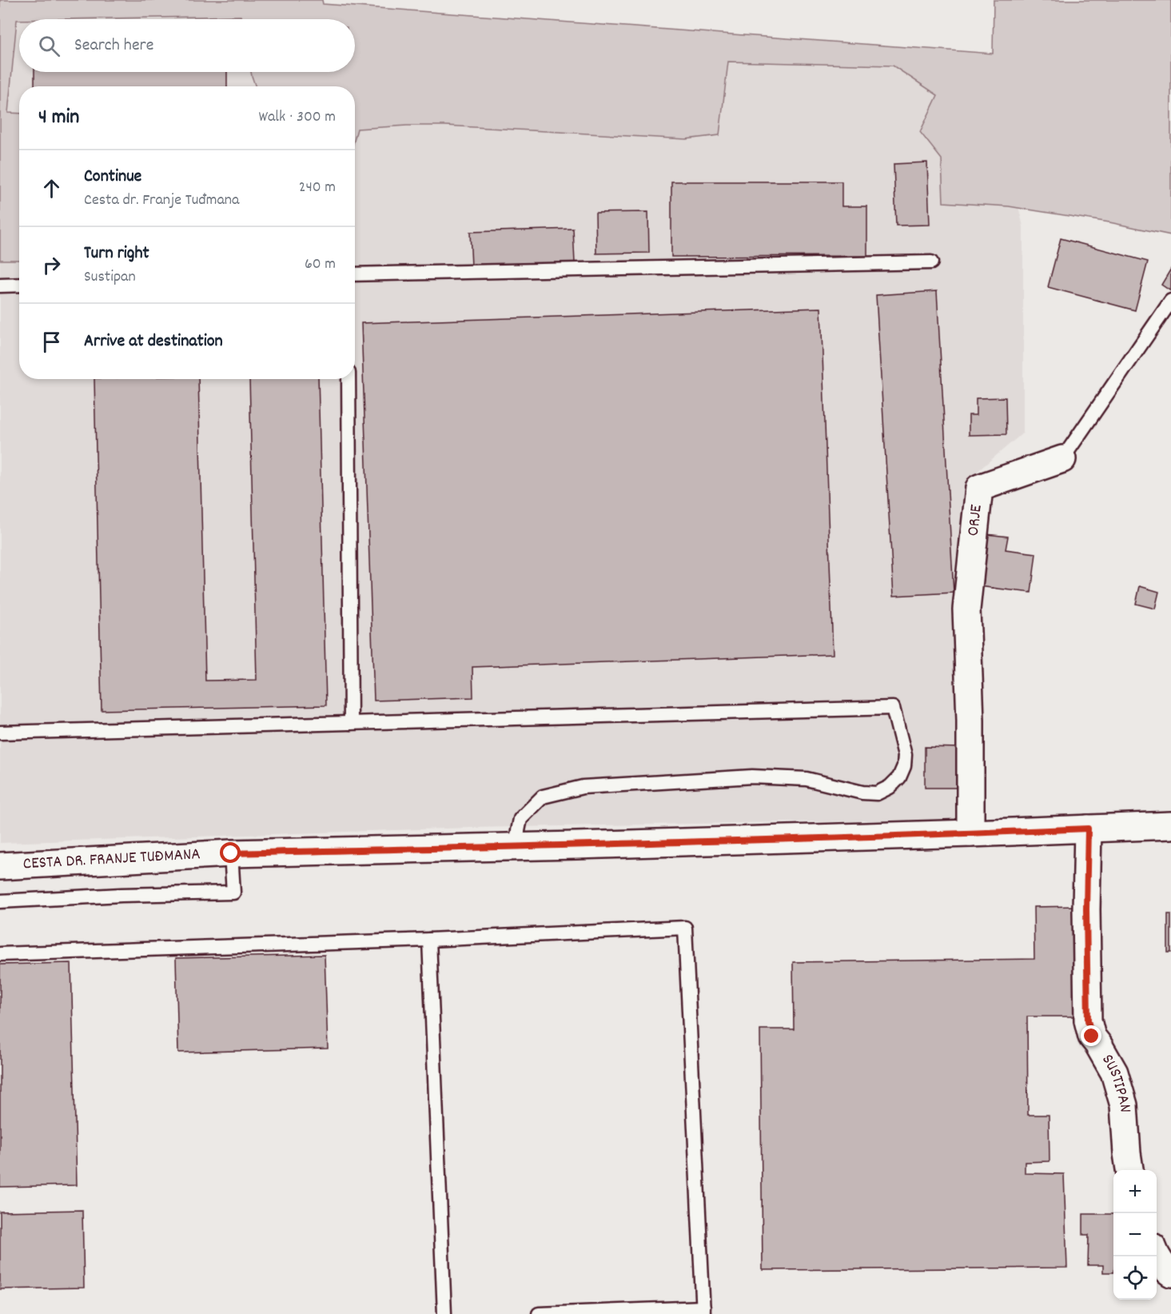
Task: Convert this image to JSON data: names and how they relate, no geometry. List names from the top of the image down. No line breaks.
{"streets":{"main road":["ORJE","CESTA DR. FRANJE TUĐMANA","SUSTIPAN"]},"crossings":[["ORJE","CESTA DR. FRANJE TUĐMANA"],["CESTA DR. FRANJE TUĐMANA","SUSTIPAN"]],"page":{"search":"Search here","heading":["4 min","Walk · 300 m"],"list":[["Continue","Cesta dr. Franje Tuđmana","240 m"],["Turn right","Sustipan","60 m"],"Arrive at destination"],"map_buttons":["+","−"]}}
